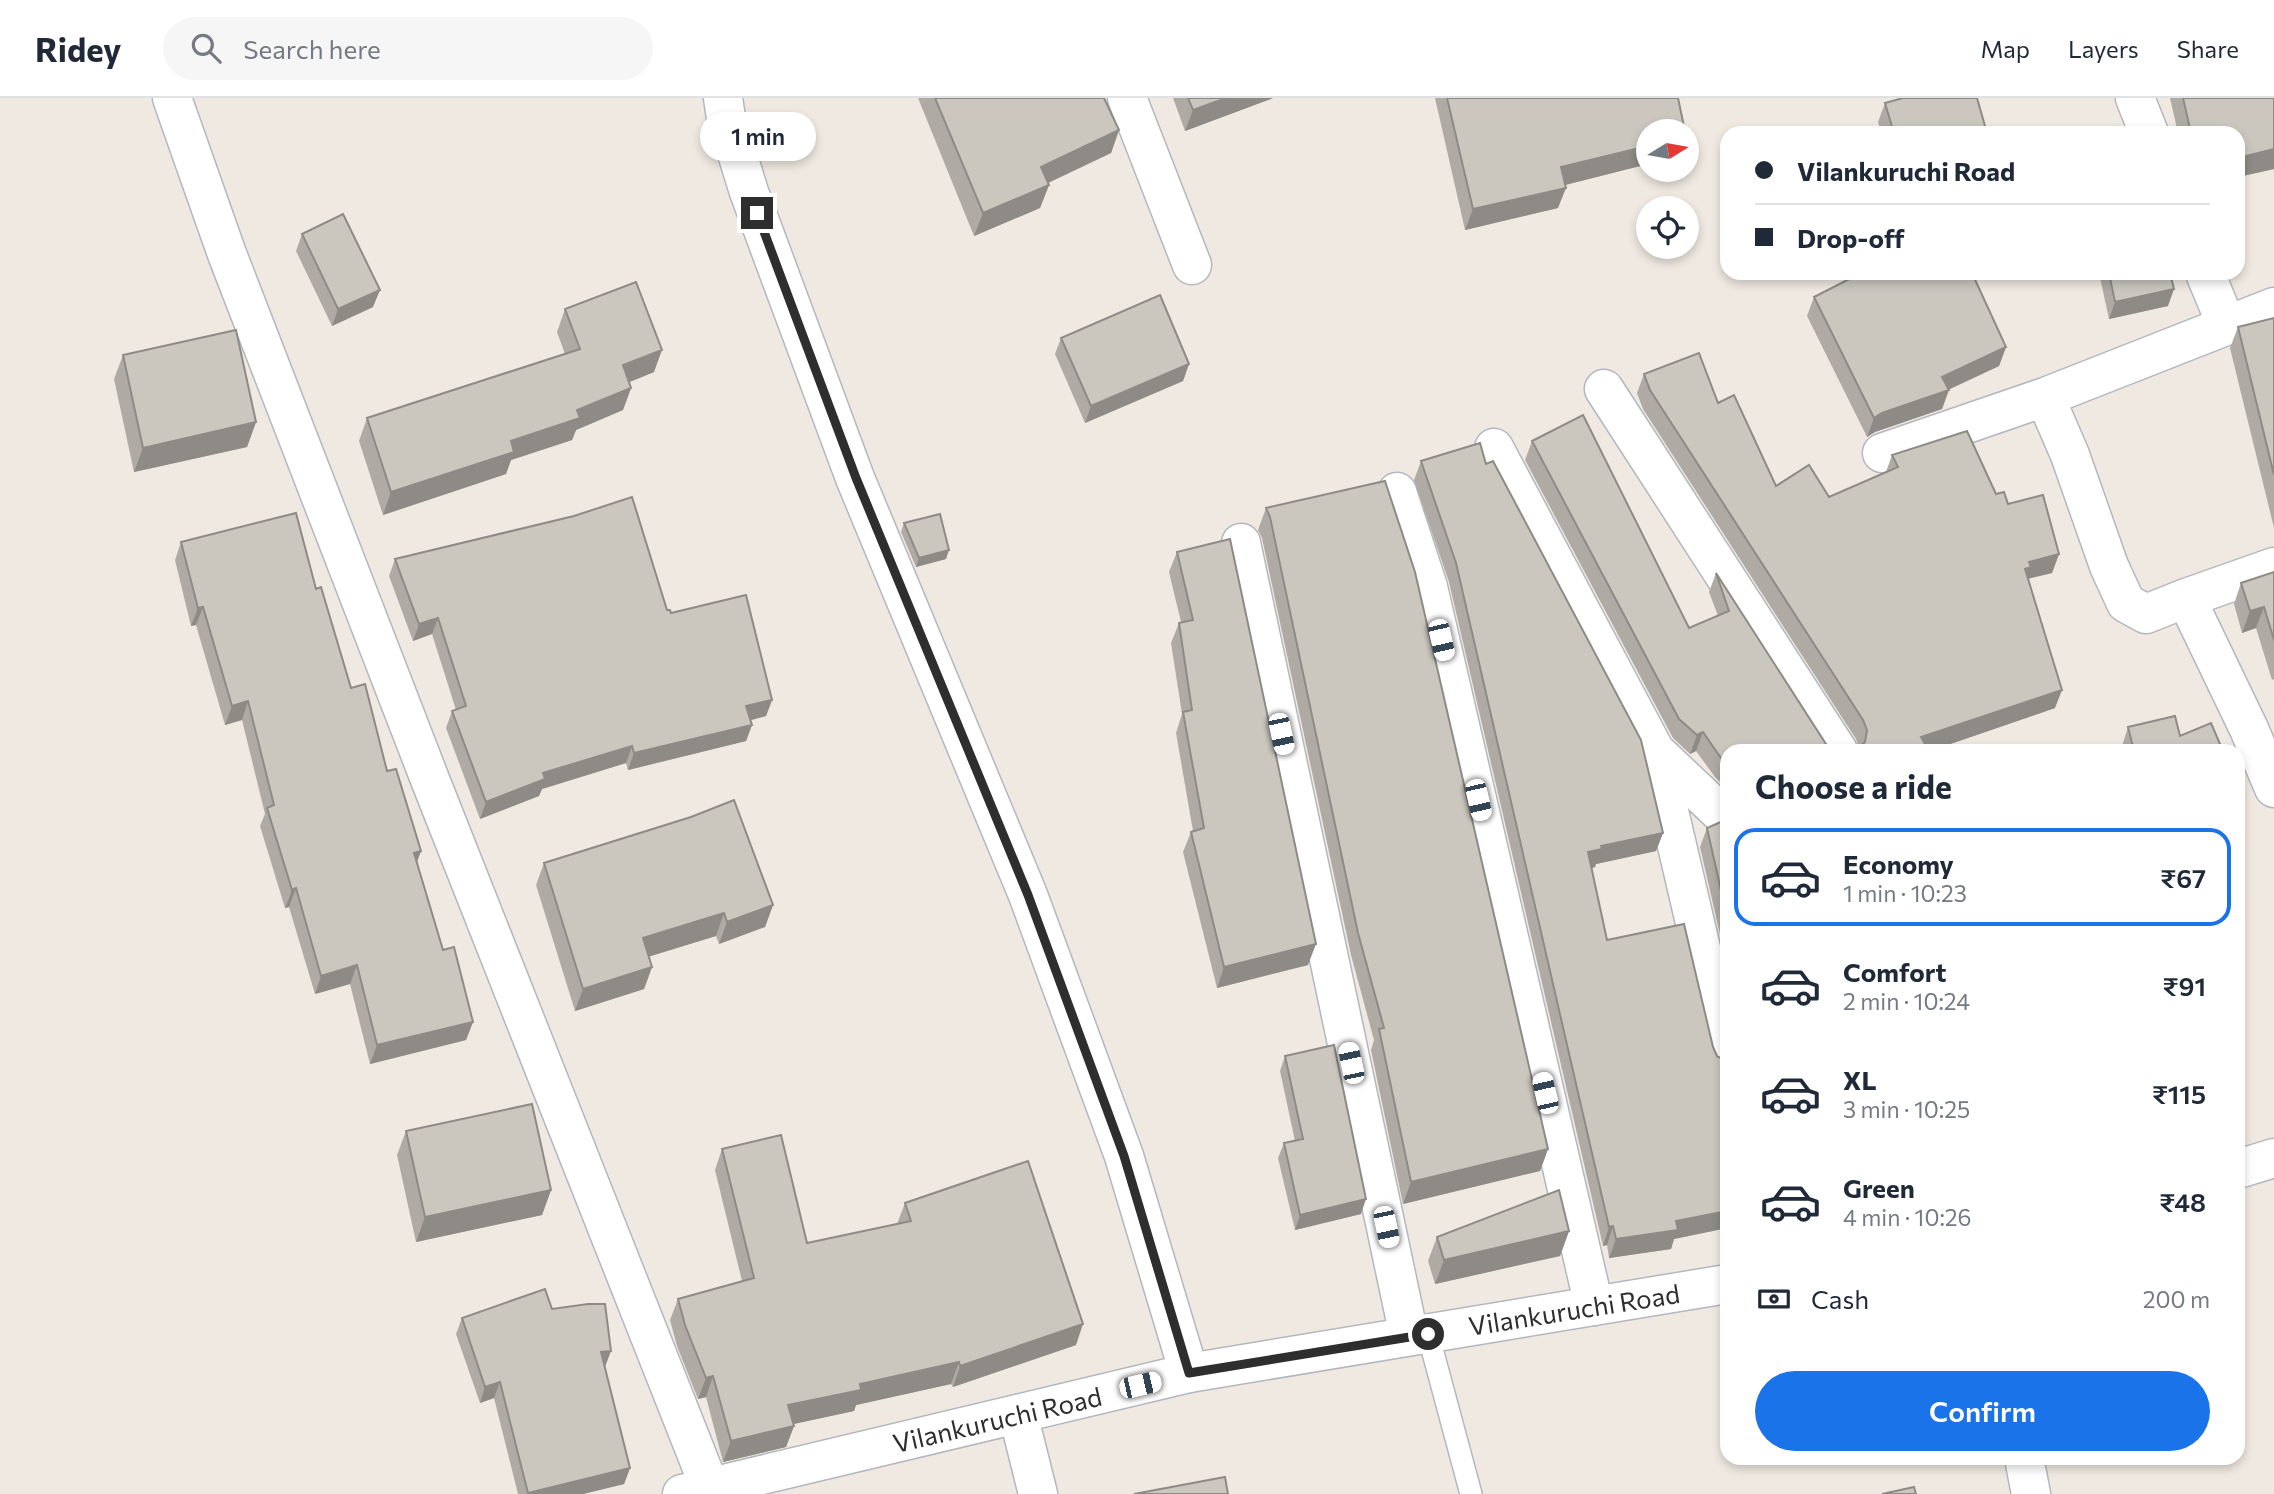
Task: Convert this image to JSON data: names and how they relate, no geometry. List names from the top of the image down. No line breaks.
{"streets":{"street":["Vilankuruchi Road"]},"north":"right","page":{"header":"Ridey","search":"Search here","nav":["Map","Layers","Share"],"bubble":"1 min","banner":["Vilankuruchi Road","Drop-off"],"heading":"Choose a ride","list":[{"name":"Economy","note":"1 min · 10:23","value":"₹67"},{"name":"Comfort","note":"2 min · 10:24","value":"₹91"},{"name":"XL","note":"3 min · 10:25","value":"₹115"},{"name":"Green","note":"4 min · 10:26","value":"₹48"}],"pay":["Cash","200 m"],"buttons":"Confirm"}}
